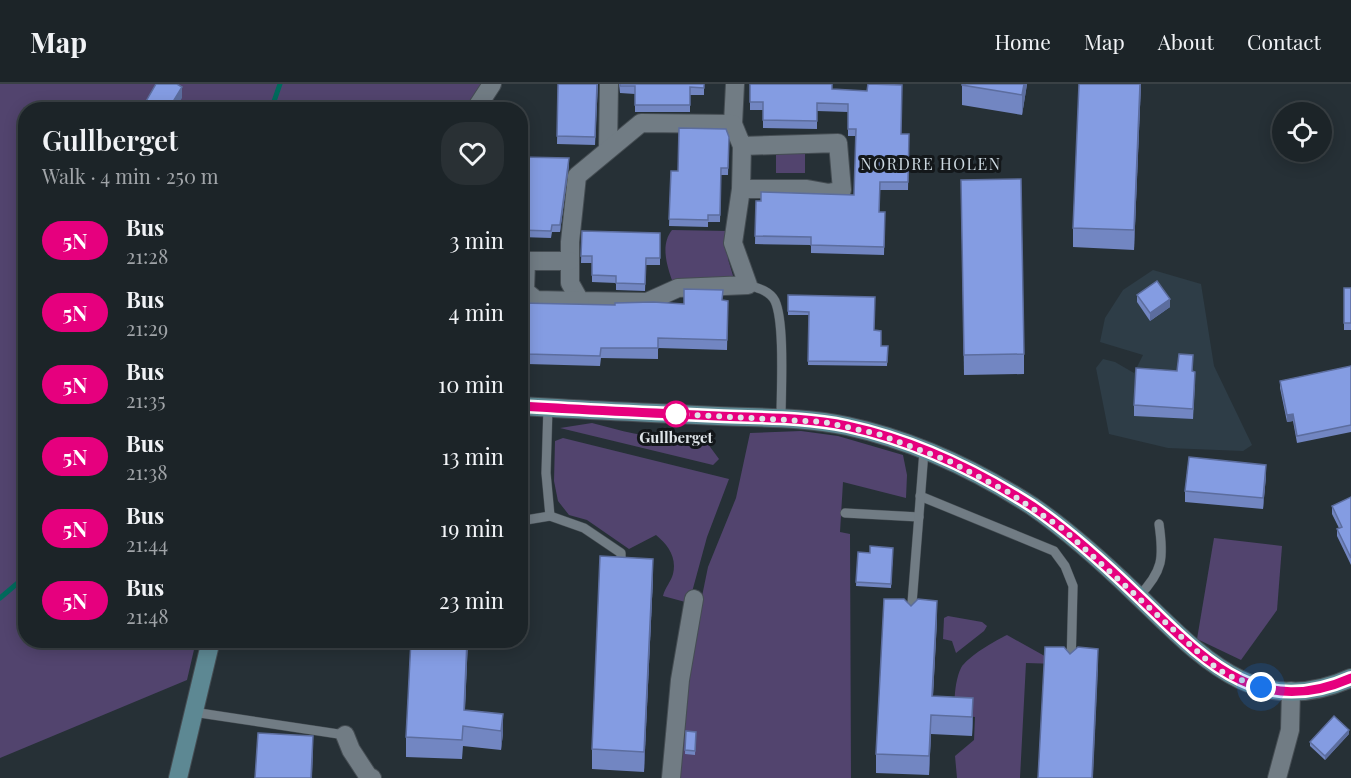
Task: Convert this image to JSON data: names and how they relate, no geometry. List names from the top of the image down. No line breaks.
{"districts":["NORDRE HOLEN"],"places":["Gullberget"],"lines":["bus line 5N"],"page":{"header":"Map","nav":["Home","Map","About","Contact"],"heading":["Gullberget","Walk · 4 min · 250 m"],"list":[{"mark":"5N","name":"Bus","note":"21:28","value":"3 min"},{"mark":"5N","name":"Bus","note":"21:29","value":"4 min"},{"mark":"5N","name":"Bus","note":"21:35","value":"10 min"},{"mark":"5N","name":"Bus","note":"21:38","value":"13 min"},{"mark":"5N","name":"Bus","note":"21:44","value":"19 min"},{"mark":"5N","name":"Bus","note":"21:48","value":"23 min"}]}}
